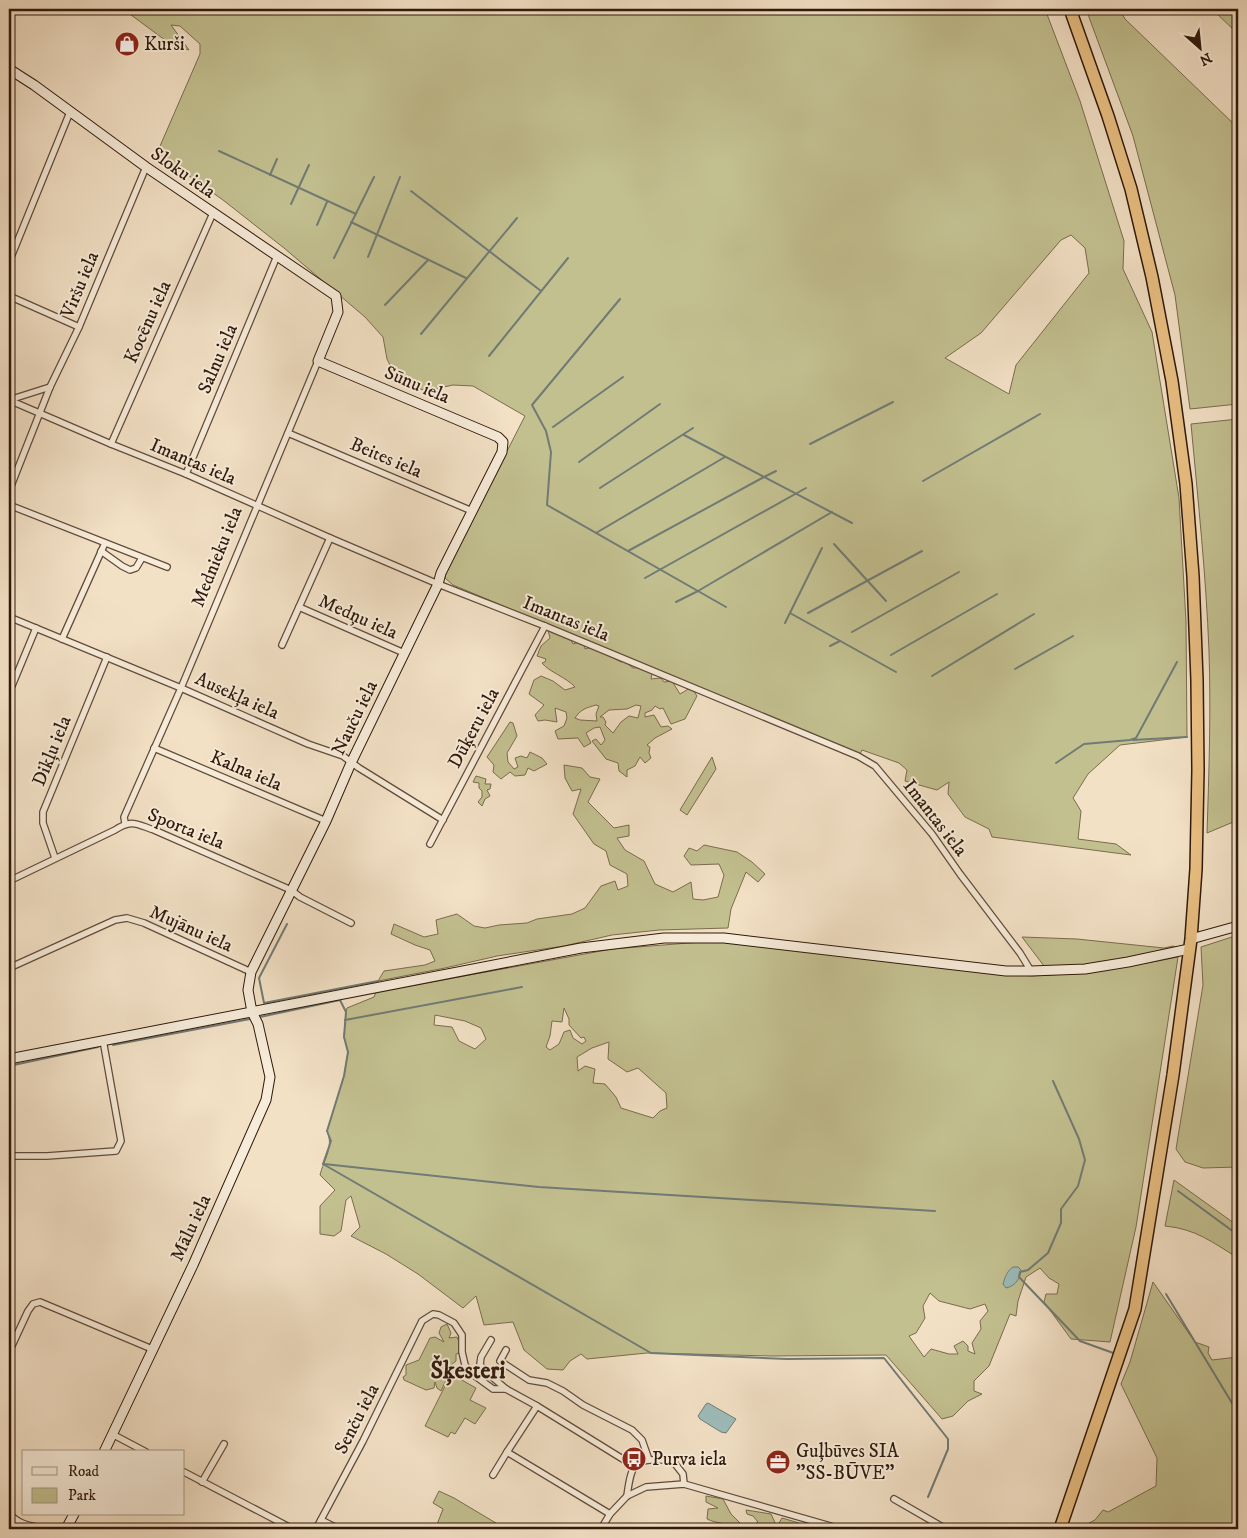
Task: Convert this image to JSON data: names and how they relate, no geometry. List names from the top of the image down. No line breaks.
{"streets":{"street":["Sloku iela","Viršu iela","Kocēnu iela","Salnu iela","Sūnu iela","Beites iela","Imantas iela","Mednieku iela","Medņu iela","Ausekļa iela","Nauču iela","Dūķeru iela","Dikļu iela","Kalna iela","Sporta iela","Mujānu iela","Mālu iela","Senču iela"]},"crossings":[["Sloku iela","Viršu iela"],["Sloku iela","Kocēnu iela"],["Sloku iela","Salnu iela"],["Sloku iela","Mednieku iela"],["Viršu iela","Imantas iela"],["Kocēnu iela","Imantas iela"],["Salnu iela","Imantas iela"],["Sūnu iela","Mednieku iela"],["Sūnu iela","Nauču iela"],["Beites iela","Mednieku iela"],["Beites iela","Nauču iela"],["Imantas iela","Mednieku iela"],["Imantas iela","Nauču iela"],["Imantas iela","Dūķeru iela"],["Mednieku iela","Ausekļa iela"],["Mednieku iela","Kalna iela"],["Mednieku iela","Sporta iela"],["Medņu iela","Nauču iela"],["Ausekļa iela","Nauču iela"],["Ausekļa iela","Dūķeru iela"],["Ausekļa iela","Dikļu iela"],["Nauču iela","Kalna iela"],["Nauču iela","Sporta iela"],["Nauču iela","Mujānu iela"],["Nauču iela","Mālu iela"],["Dikļu iela","Sporta iela"]],"districts":["Šķesteri"],"places":{"shop":["Kurši"],"bus stop":["Purva iela"],"office":["Guļbūves SIA \"SS-BŪVE\""]},"legend":["Road","Park"],"north":"bottom right"}
